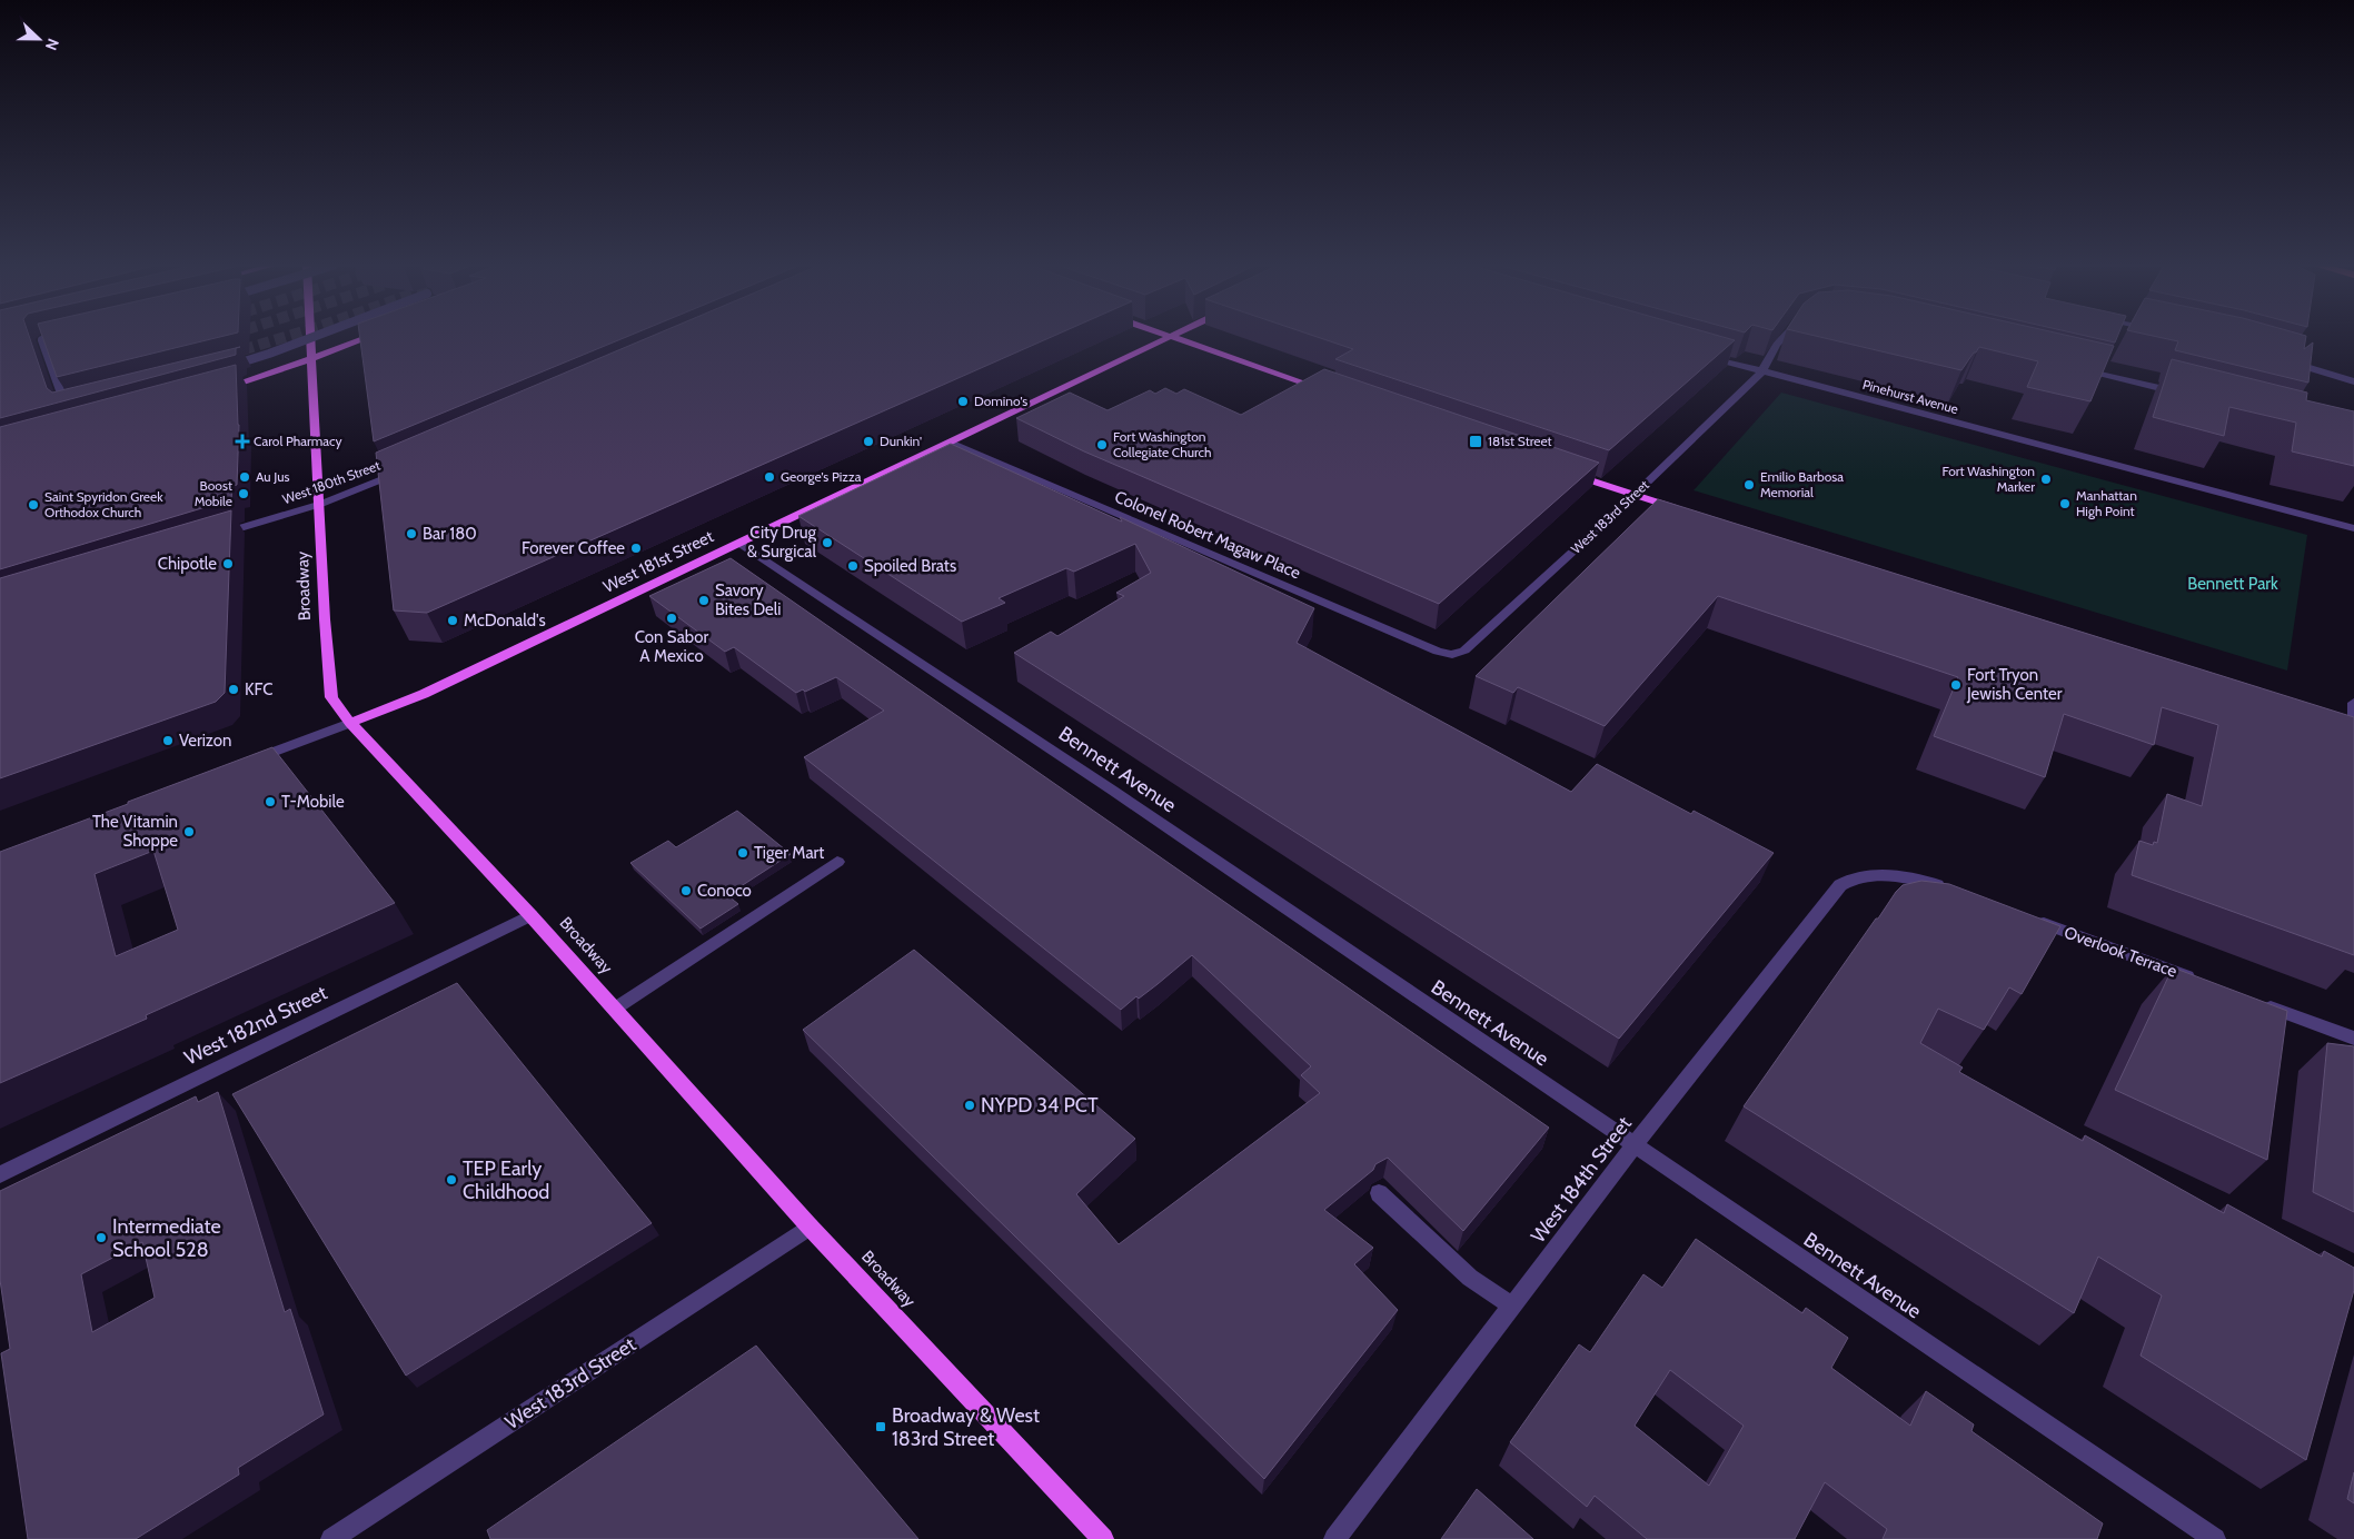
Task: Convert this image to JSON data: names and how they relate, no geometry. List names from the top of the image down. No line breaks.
{"streets":{"main road":["West 181st Street","Broadway"],"street":["Pinehurst Avenue","West 180th Street","West 183rd Street","Colonel Robert Magaw Place","Bennett Avenue","Overlook Terrace","West 182nd Street","West 184th Street"]},"crossings":[["Pinehurst Avenue","West 183rd Street"],["West 180th Street","Broadway"],["West 183rd Street","Colonel Robert Magaw Place"],["West 183rd Street","Broadway"],["Colonel Robert Magaw Place","West 181st Street"],["West 181st Street","Broadway"],["West 181st Street","Bennett Avenue"],["Broadway","West 182nd Street"],["Bennett Avenue","West 184th Street"]],"parks":["Bennett Park"],"places":{"other":["Domino's","Dunkin'","Fort Washington Collegiate Church","Au Jus","George's Pizza","Fort Washington Marker","Emilio Barbosa Memorial","Boost Mobile","Manhattan High Point","Saint Spyridon Greek Orthodox Church","Bar 180","City Drug & Surgical","Forever Coffee","Chipotle","Spoiled Brats","Savory Bites Deli","Con Sabor A Mexico","McDonald's","Fort Tryon Jewish Center","KFC","Verizon","T-Mobile","The Vitamin Shoppe","Tiger Mart","Conoco","NYPD 34 PCT","TEP Early Childhood","Intermediate School 528"],"health":["Carol Pharmacy"],"transit":["181st Street","Broadway & West 183rd Street"]},"north":"right"}
